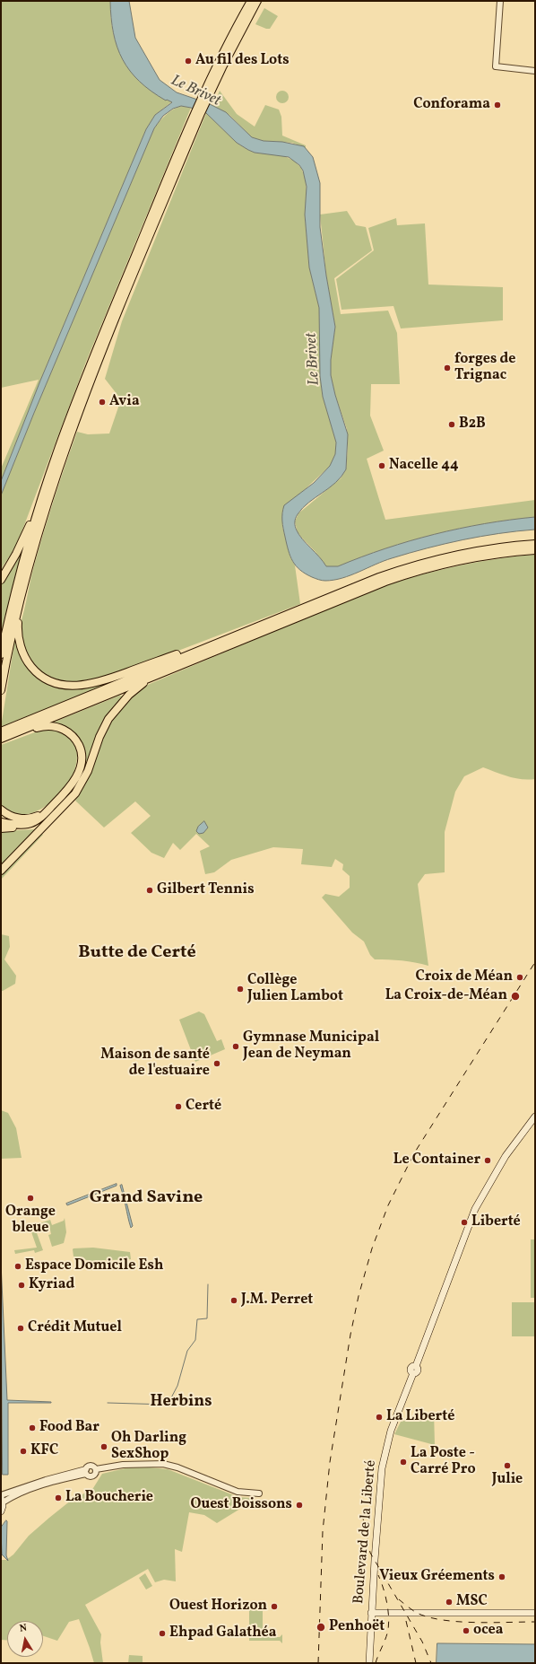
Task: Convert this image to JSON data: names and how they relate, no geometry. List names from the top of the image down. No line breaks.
{"streets":{"main road":["Boulevard de la Liberté"]},"districts":["Butte de Certé","Grand Savine","Herbins"],"water":["Le Brivet"],"places":["Au fil des Lots","Conforama","forges de Trignac","Avia","B2B","Nacelle 44","Gilbert Tennis","Croix de Méan","Collège Julien Lambot","La Croix-de-Méan","Gymnase Municipal Jean de Neyman","Maison de santé de l'estuaire","Certé","Le Container","Orange bleue","Liberté","Espace Domicile Esh","Kyriad","J.M. Perret","Crédit Mutuel","La Liberté","Food Bar","Oh Darling SexShop","KFC","La Poste - Carré Pro","Julie","La Boucherie","Ouest Boissons","Vieux Gréements","MSC","Ouest Horizon","Penhoët","ocea","Ehpad Galathéa"],"north":"top"}
